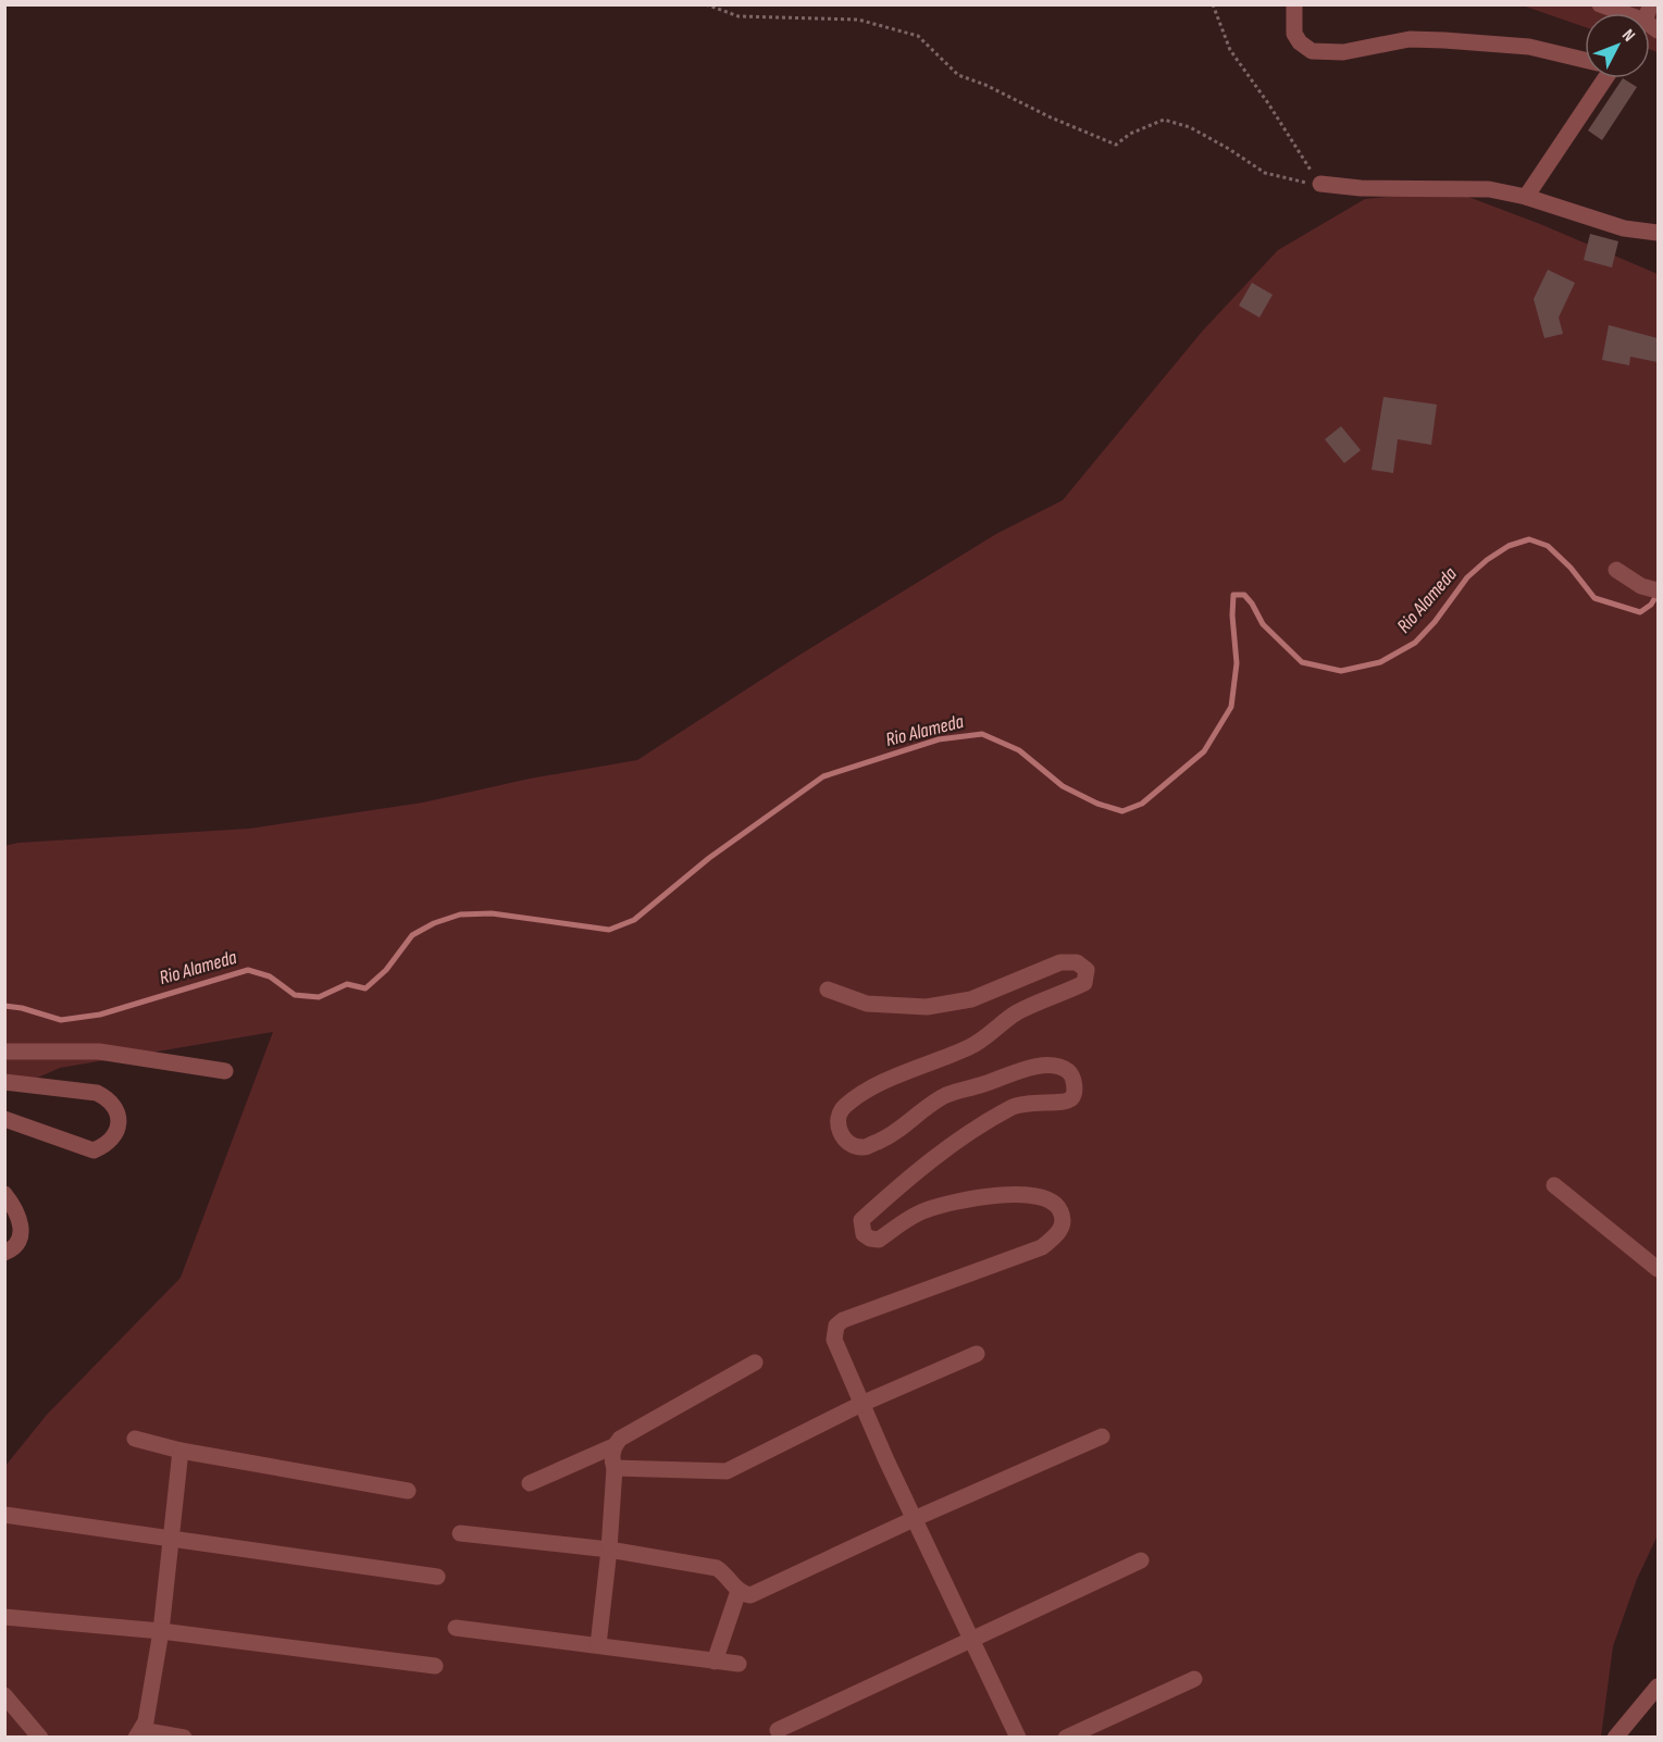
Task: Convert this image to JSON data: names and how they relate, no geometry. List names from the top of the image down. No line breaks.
{"water":["Rio Alameda"],"north":"top right"}
